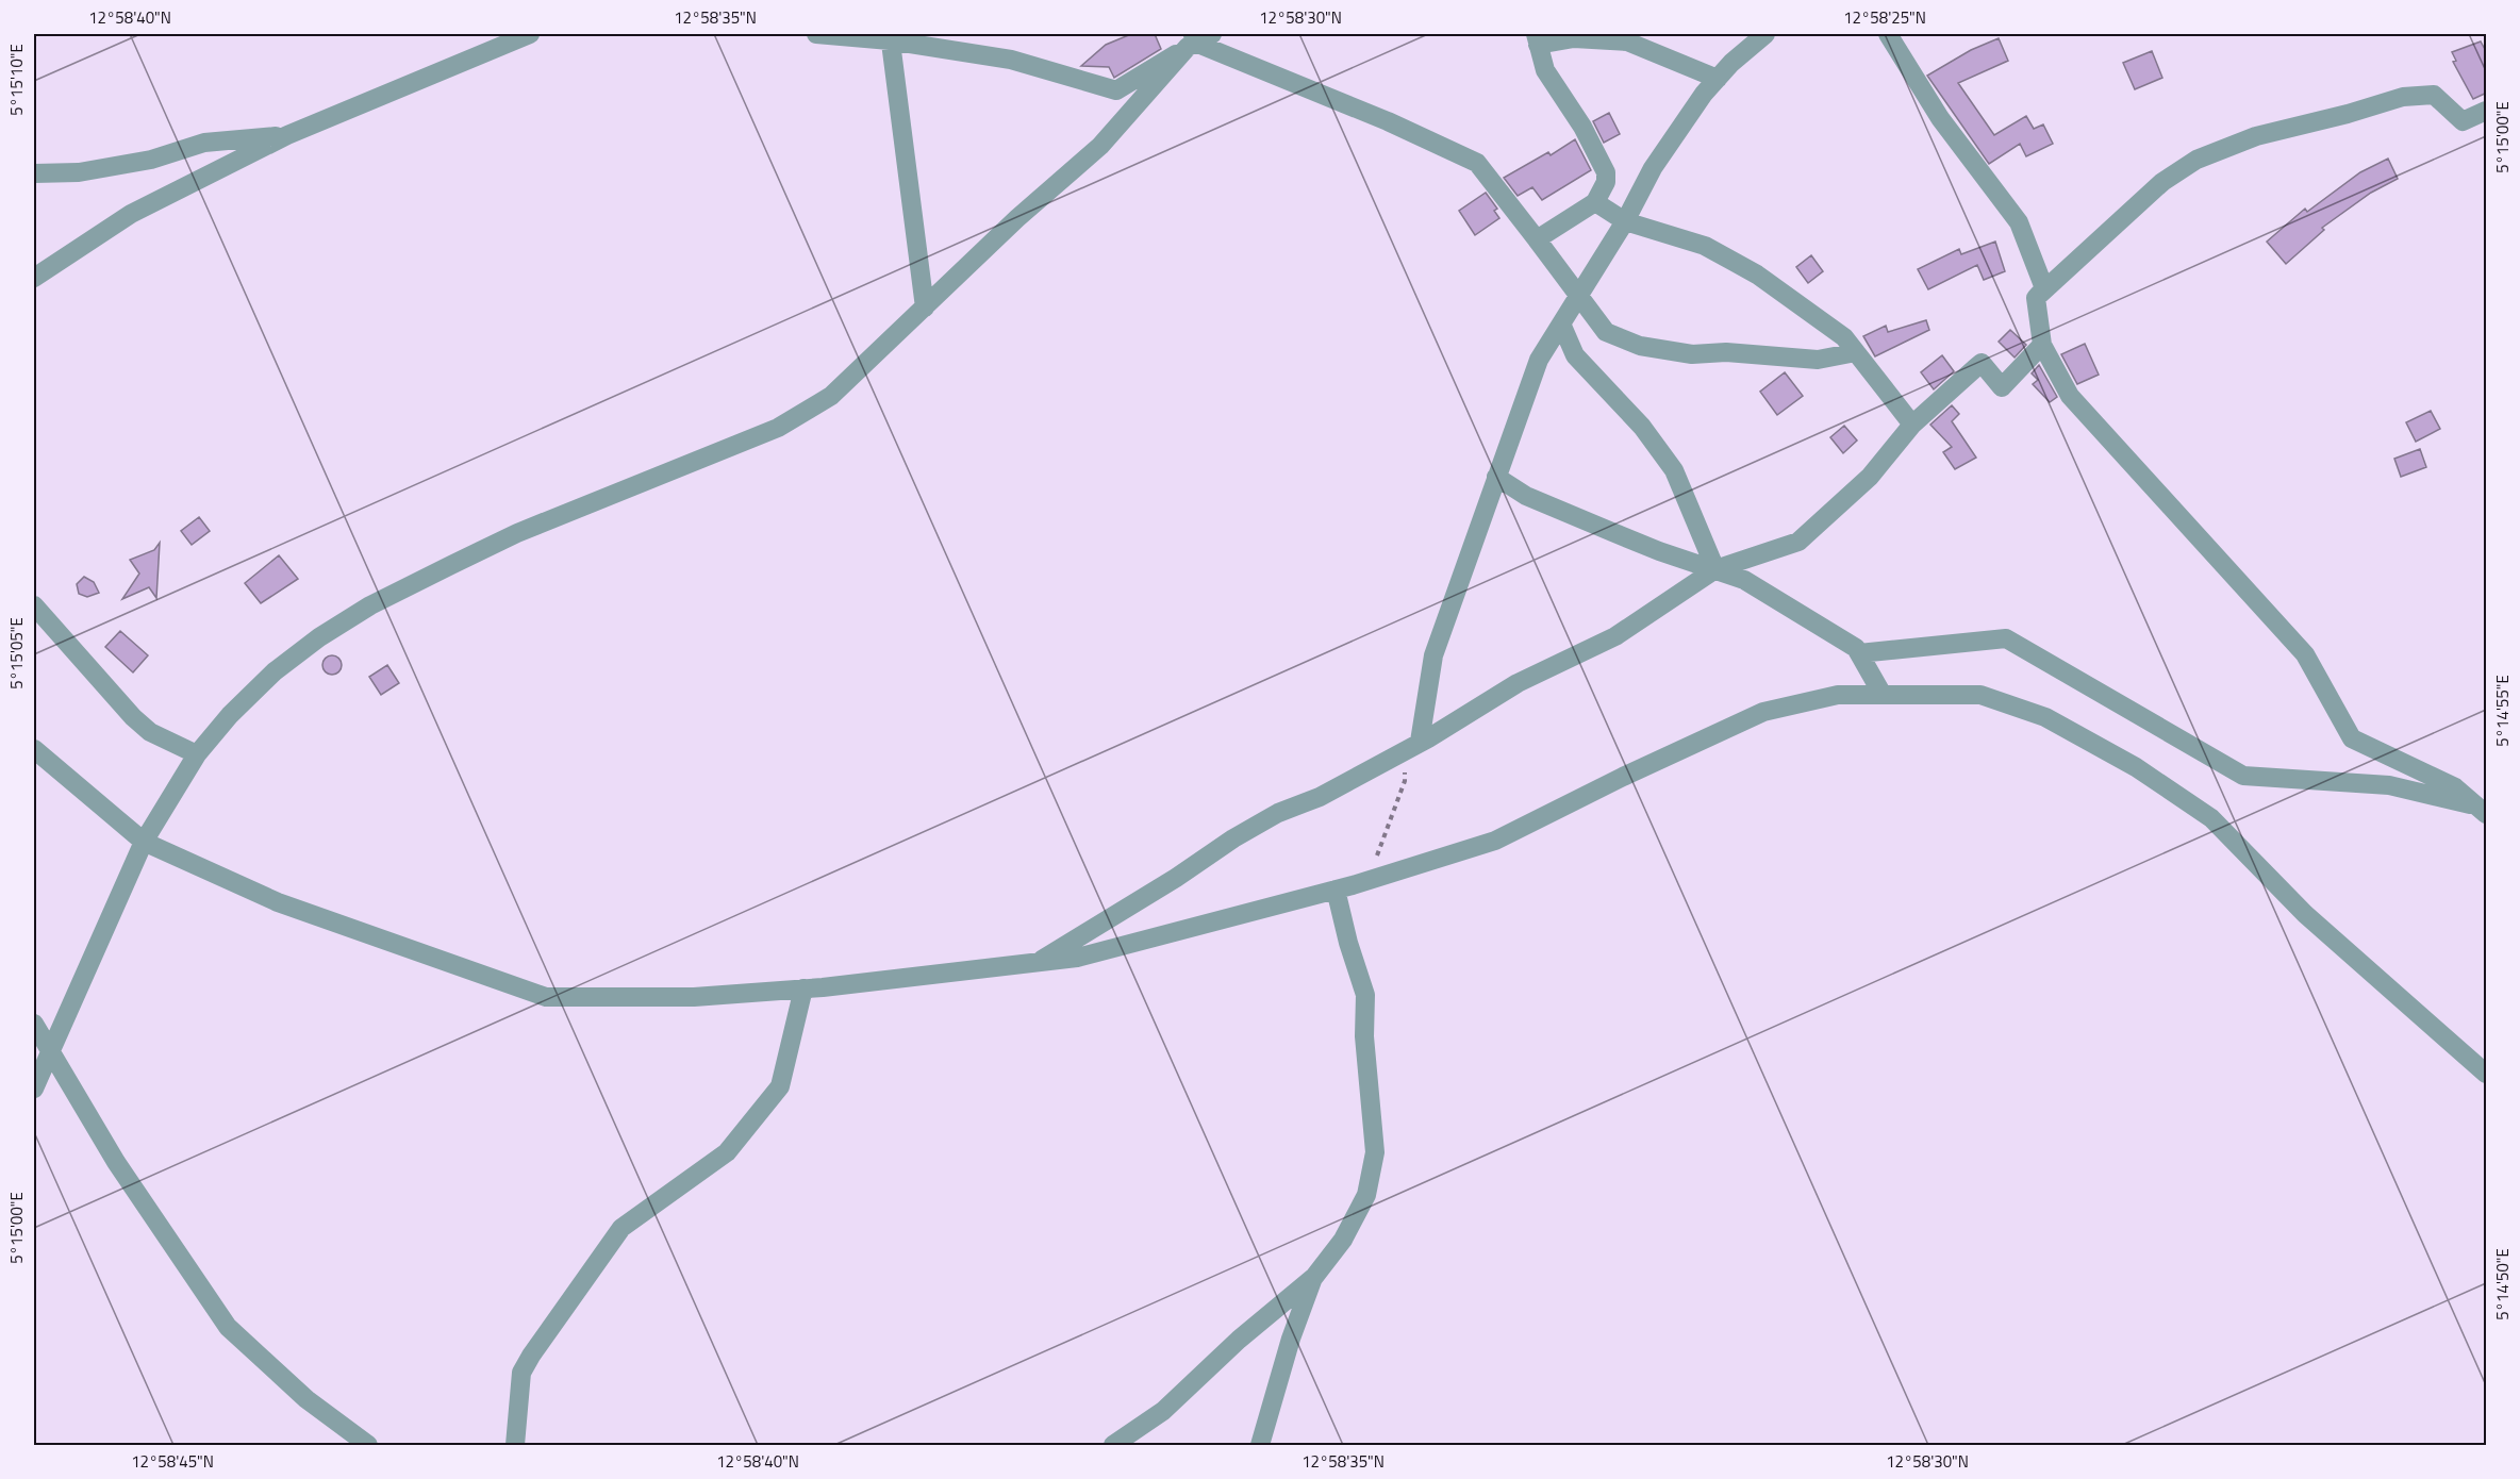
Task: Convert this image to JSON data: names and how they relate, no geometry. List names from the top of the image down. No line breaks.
{"coordinates":["12°58'40\"N","12°58'35\"N","12°58'30\"N","12°58'25\"N","5°15'10\"E","5°15'00\"E","5°15'05\"E","5°14'55\"E","5°14'50\"E","12°58'45\"N"]}
